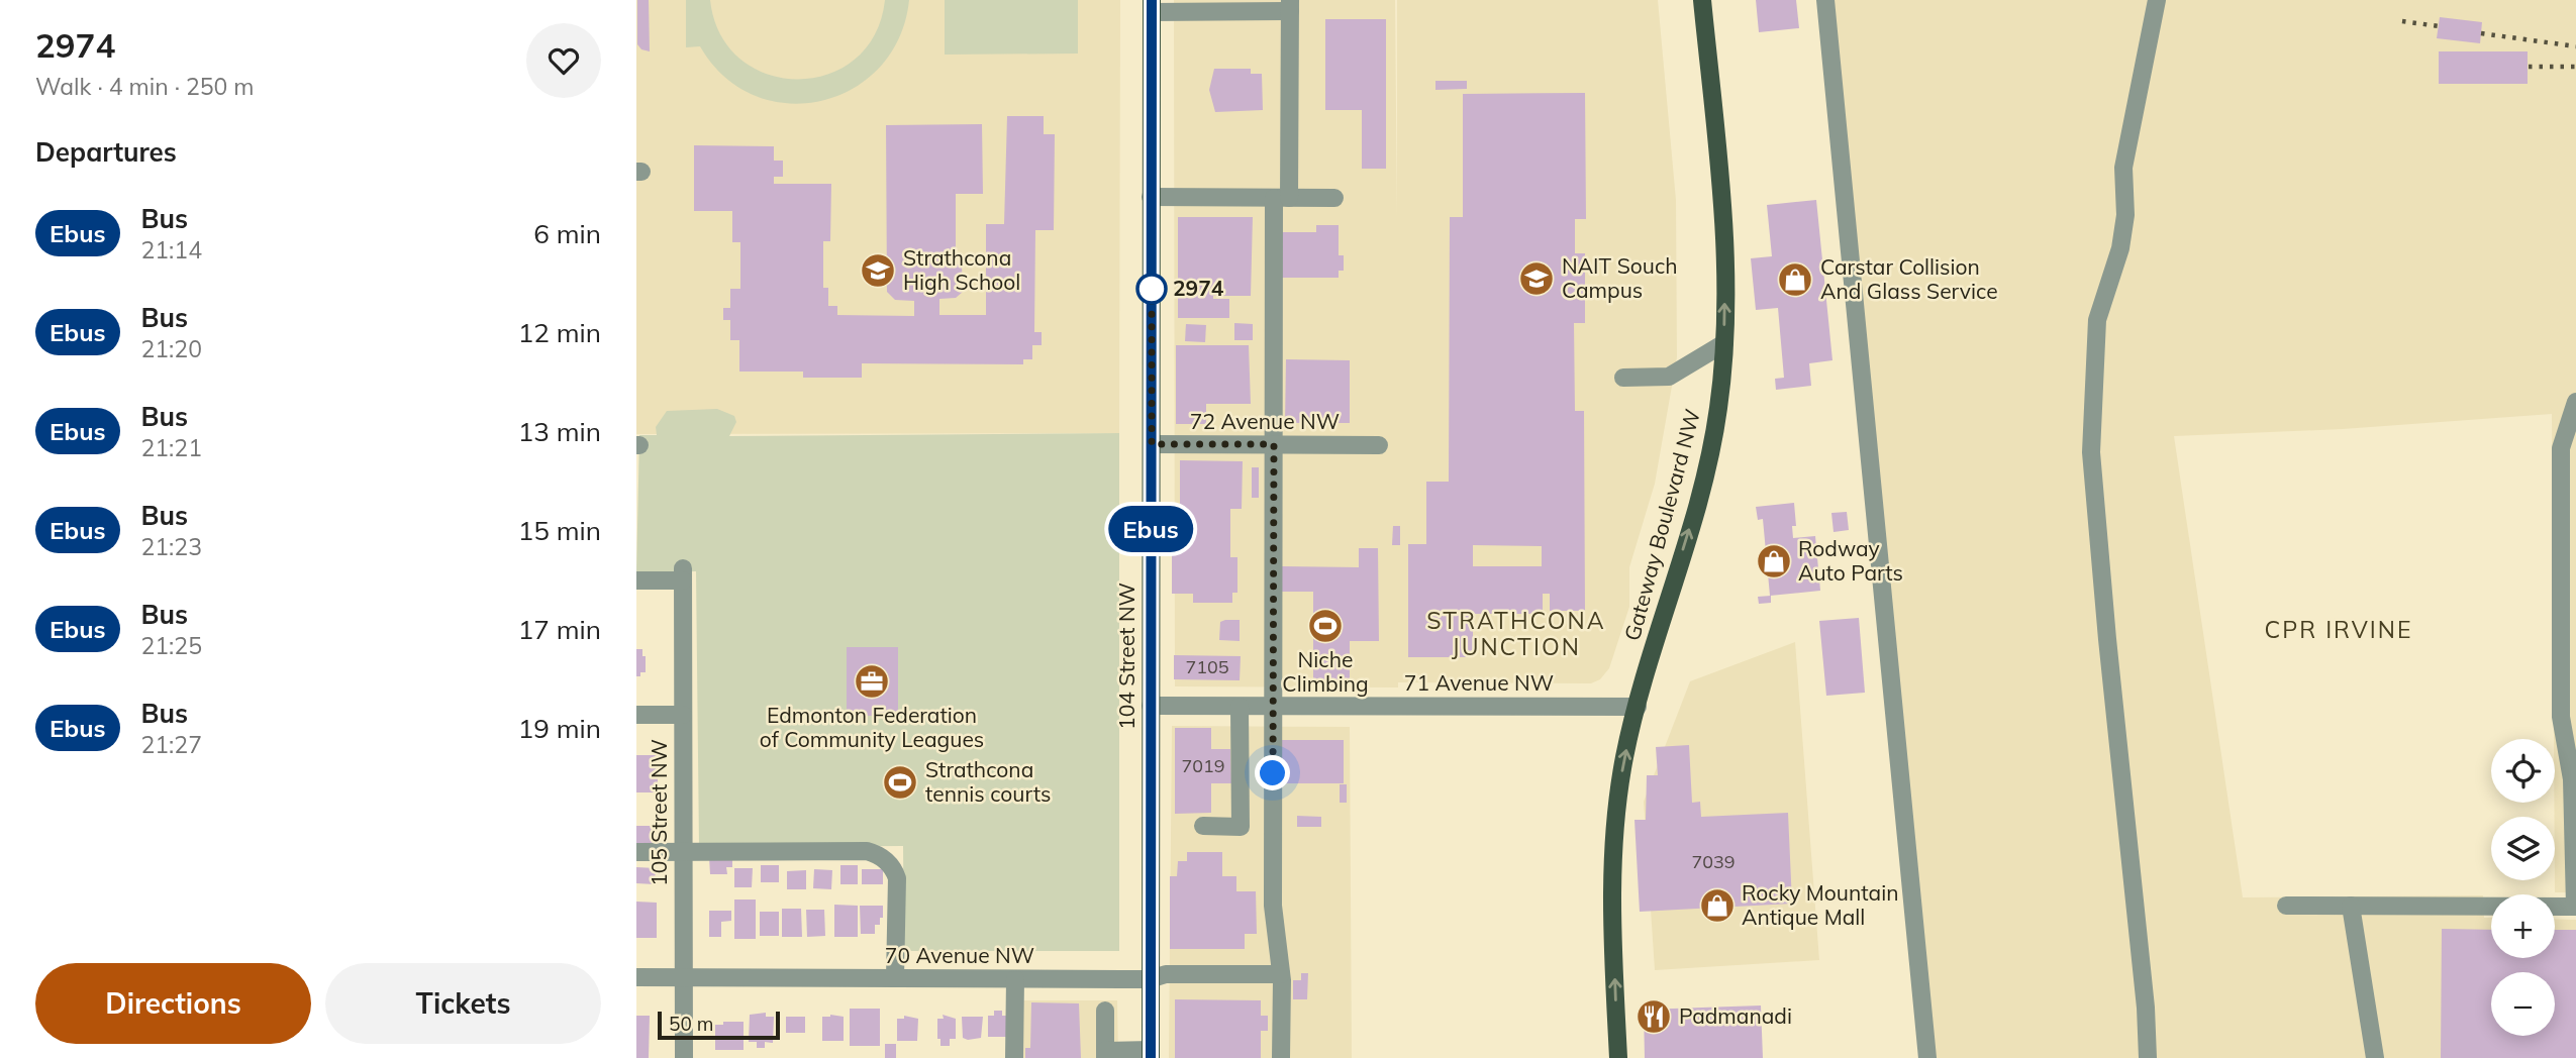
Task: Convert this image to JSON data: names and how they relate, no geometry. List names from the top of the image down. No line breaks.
{"streets":{"main road":["Gateway Boulevard NW","104 Street NW"],"street":["72 Avenue NW","71 Avenue NW","105 Street NW","70 Avenue NW"]},"crossings":[["72 Avenue NW","104 Street NW"],["Gateway Boulevard NW","71 Avenue NW"],["104 Street NW","71 Avenue NW"],["104 Street NW","70 Avenue NW"],["105 Street NW","70 Avenue NW"]],"one_way":["Gateway Boulevard NW"],"districts":["STRATHCONA JUNCTION","CPR IRVINE"],"places":{"school or university":["Strathcona High School","NAIT Souch Campus"],"shop":["Carstar Collision And Glass Service","Rodway Auto Parts","Rocky Mountain Antique Mall"],"other":["2974"],"sports":["Niche Climbing","Strathcona tennis courts"],"office":["Edmonton Federation of Community Leagues"],"restaurant":["Padmanadi"]},"lines":["bus line Ebus"],"house_numbers":["7105","7019","7039"],"scale_bar":"50 m","page":{"heading":[["2974","Walk · 4 min · 250 m"],"Departures"],"on_map":"Ebus","list":[{"mark":"Ebus","name":"Bus","note":"21:14","value":"6 min"},{"mark":"Ebus","name":"Bus","note":"21:20","value":"12 min"},{"mark":"Ebus","name":"Bus","note":"21:21","value":"13 min"},{"mark":"Ebus","name":"Bus","note":"21:23","value":"15 min"},{"mark":"Ebus","name":"Bus","note":"21:25","value":"17 min"},{"mark":"Ebus","name":"Bus","note":"21:27","value":"19 min"}],"map_buttons":["+","−"],"buttons":["Directions","Tickets"],"scale":"50 m"}}
